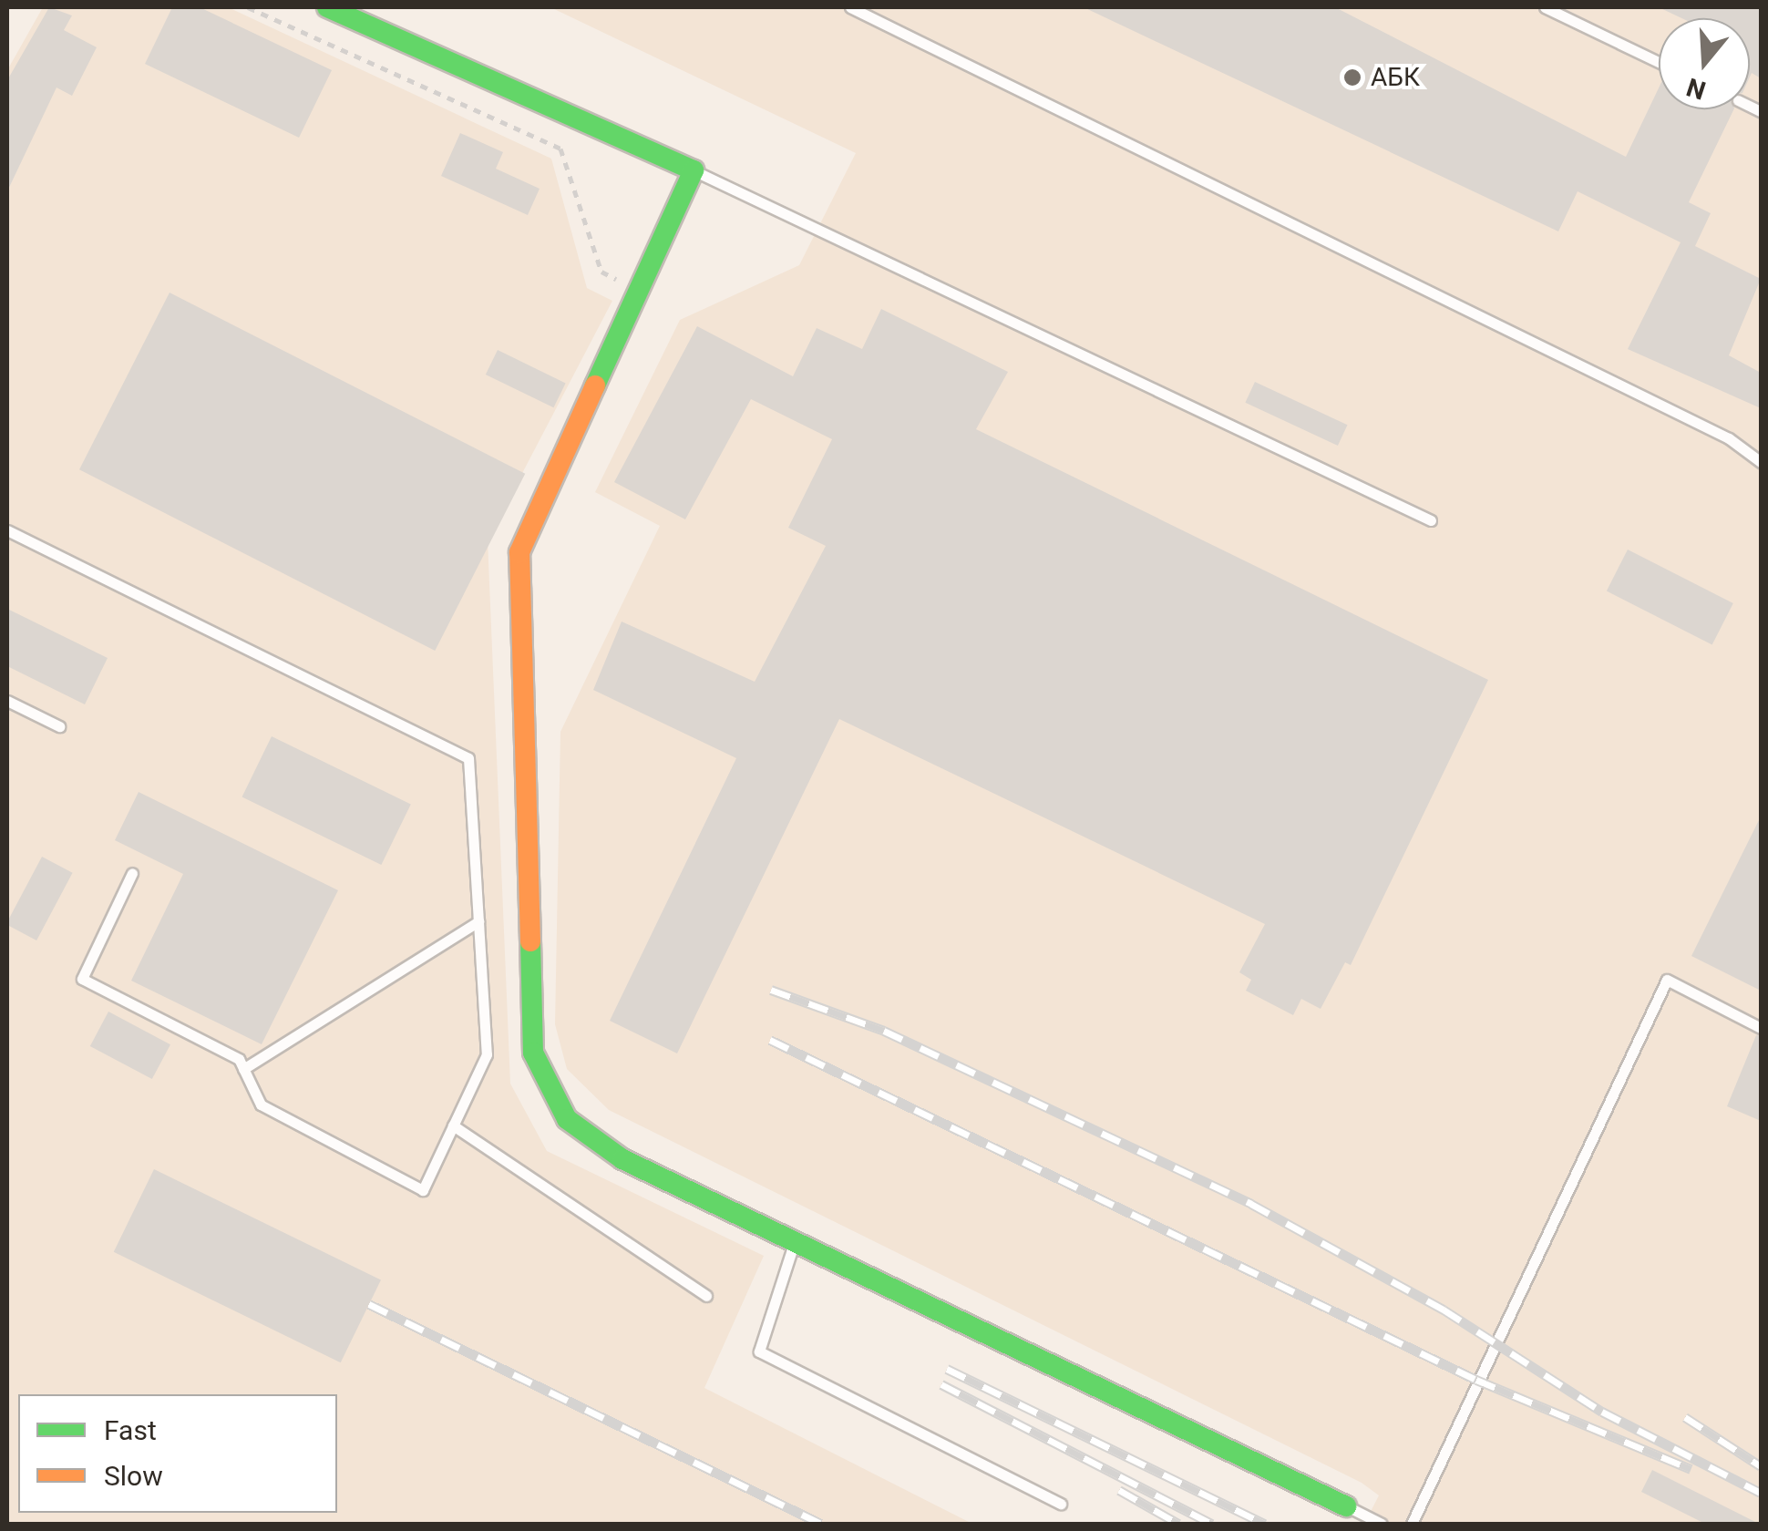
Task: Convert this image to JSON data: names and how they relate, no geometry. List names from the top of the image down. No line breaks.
{"places":["АБК"],"legend":["Fast","Slow"],"north":"bottom"}
